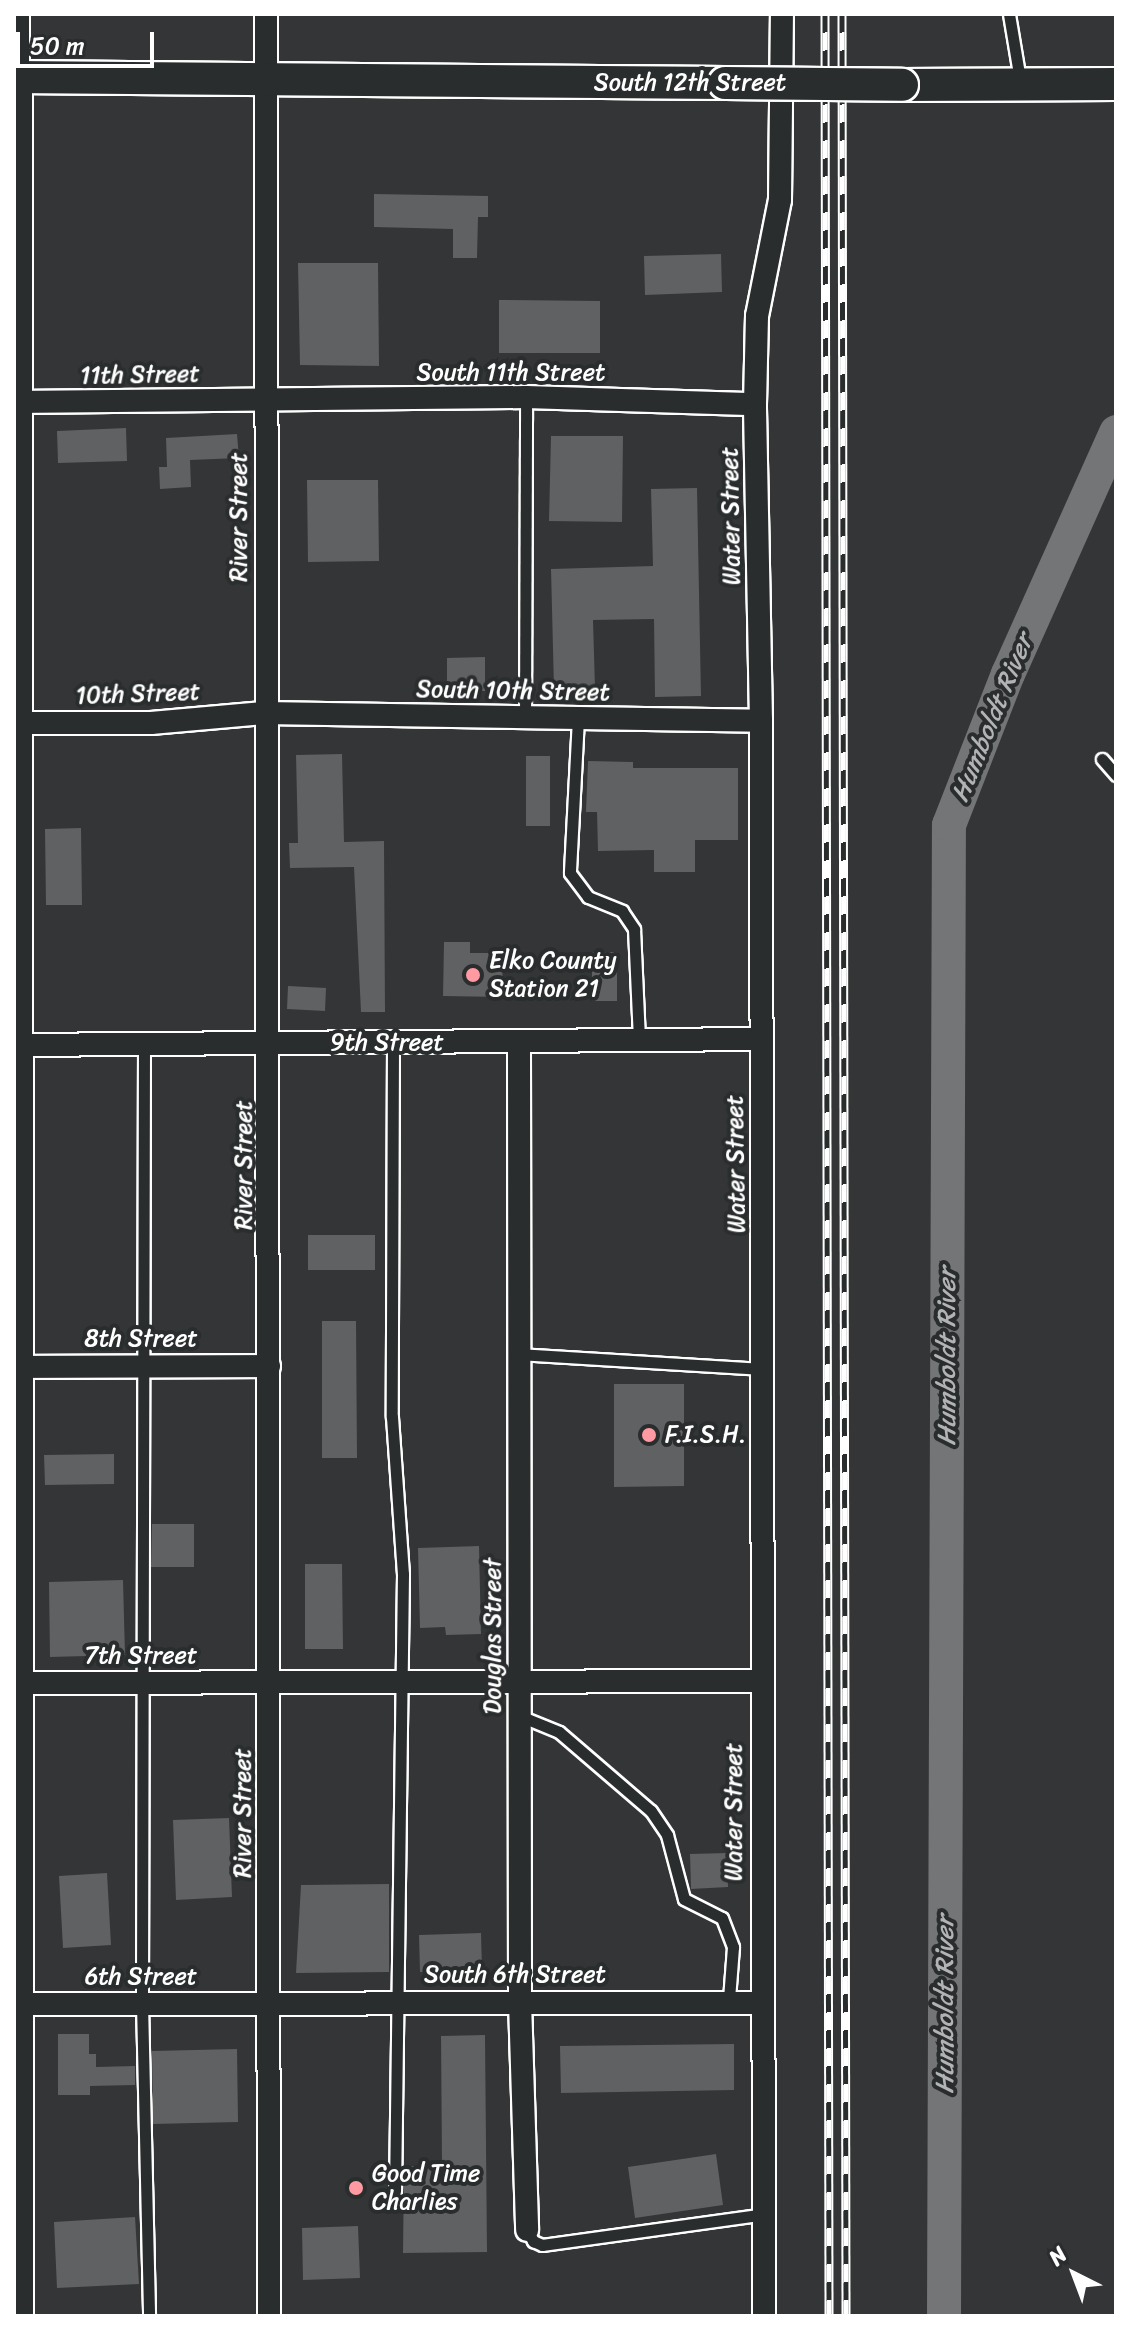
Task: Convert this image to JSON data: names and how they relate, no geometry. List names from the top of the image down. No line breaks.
{"streets":{"main road":["South 12th Street"],"street":["South 11th Street","11th Street","Water Street","River Street","South 10th Street","10th Street","9th Street","8th Street","Douglas Street","7th Street","South 6th Street","6th Street"]},"crossings":[["South 12th Street","River Street"],["South 11th Street","11th Street"],["South 11th Street","Water Street"],["South 11th Street","River Street"],["11th Street","River Street"],["Water Street","South 10th Street"],["Water Street","9th Street"],["Water Street","7th Street"],["Water Street","South 6th Street"],["River Street","South 10th Street"],["River Street","10th Street"],["River Street","9th Street"],["River Street","8th Street"],["River Street","7th Street"],["River Street","South 6th Street"],["River Street","6th Street"],["South 10th Street","10th Street"],["9th Street","Douglas Street"],["Douglas Street","7th Street"],["Douglas Street","South 6th Street"],["South 6th Street","6th Street"]],"water":["Humboldt River"],"places":["Elko County Station 21","F.I.S.H.","Good Time Charlies"],"scale_bar":"50 m","north":"top left"}
